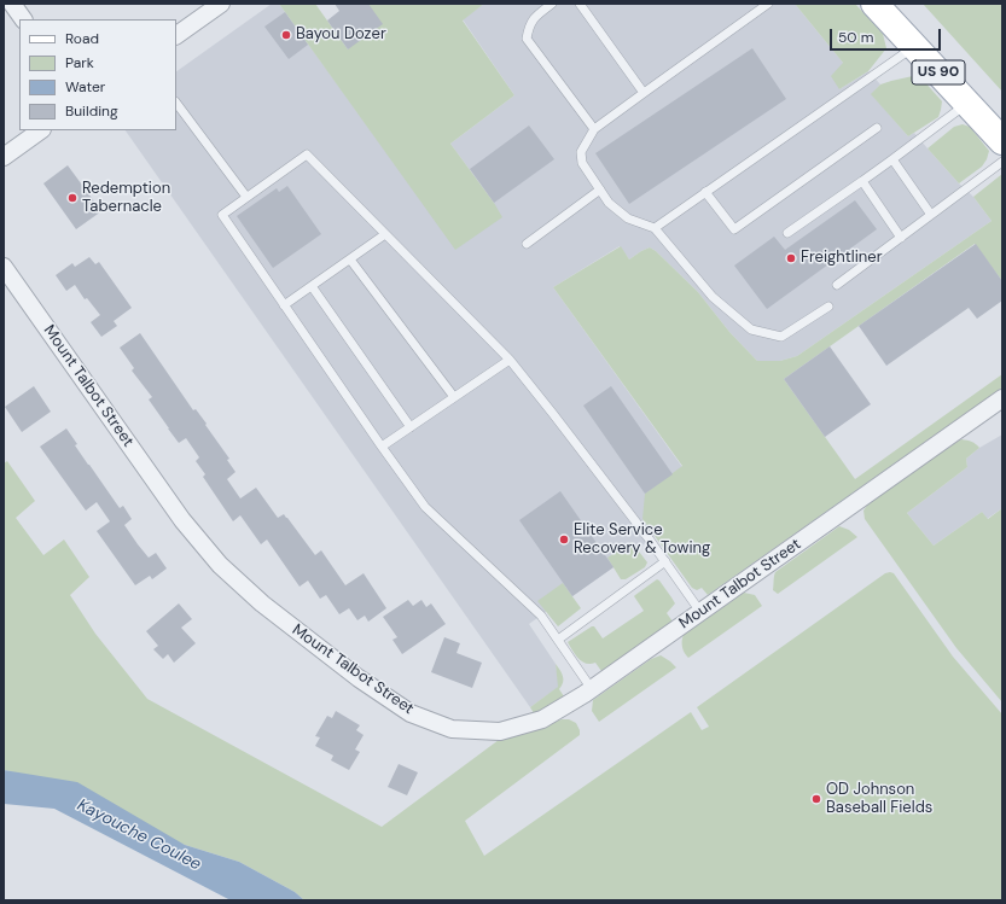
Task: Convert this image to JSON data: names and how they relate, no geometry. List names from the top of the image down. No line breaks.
{"streets":{"main road":["US 90"],"street":["Mount Talbot Street"]},"water":["Kayouche Coulee"],"places":["Bayou Dozer","Redemption Tabernacle","Freightliner","Elite Service Recovery & Towing","OD Johnson Baseball Fields"],"legend":["Road","Park","Water","Building"],"scale_bar":"50 m"}
